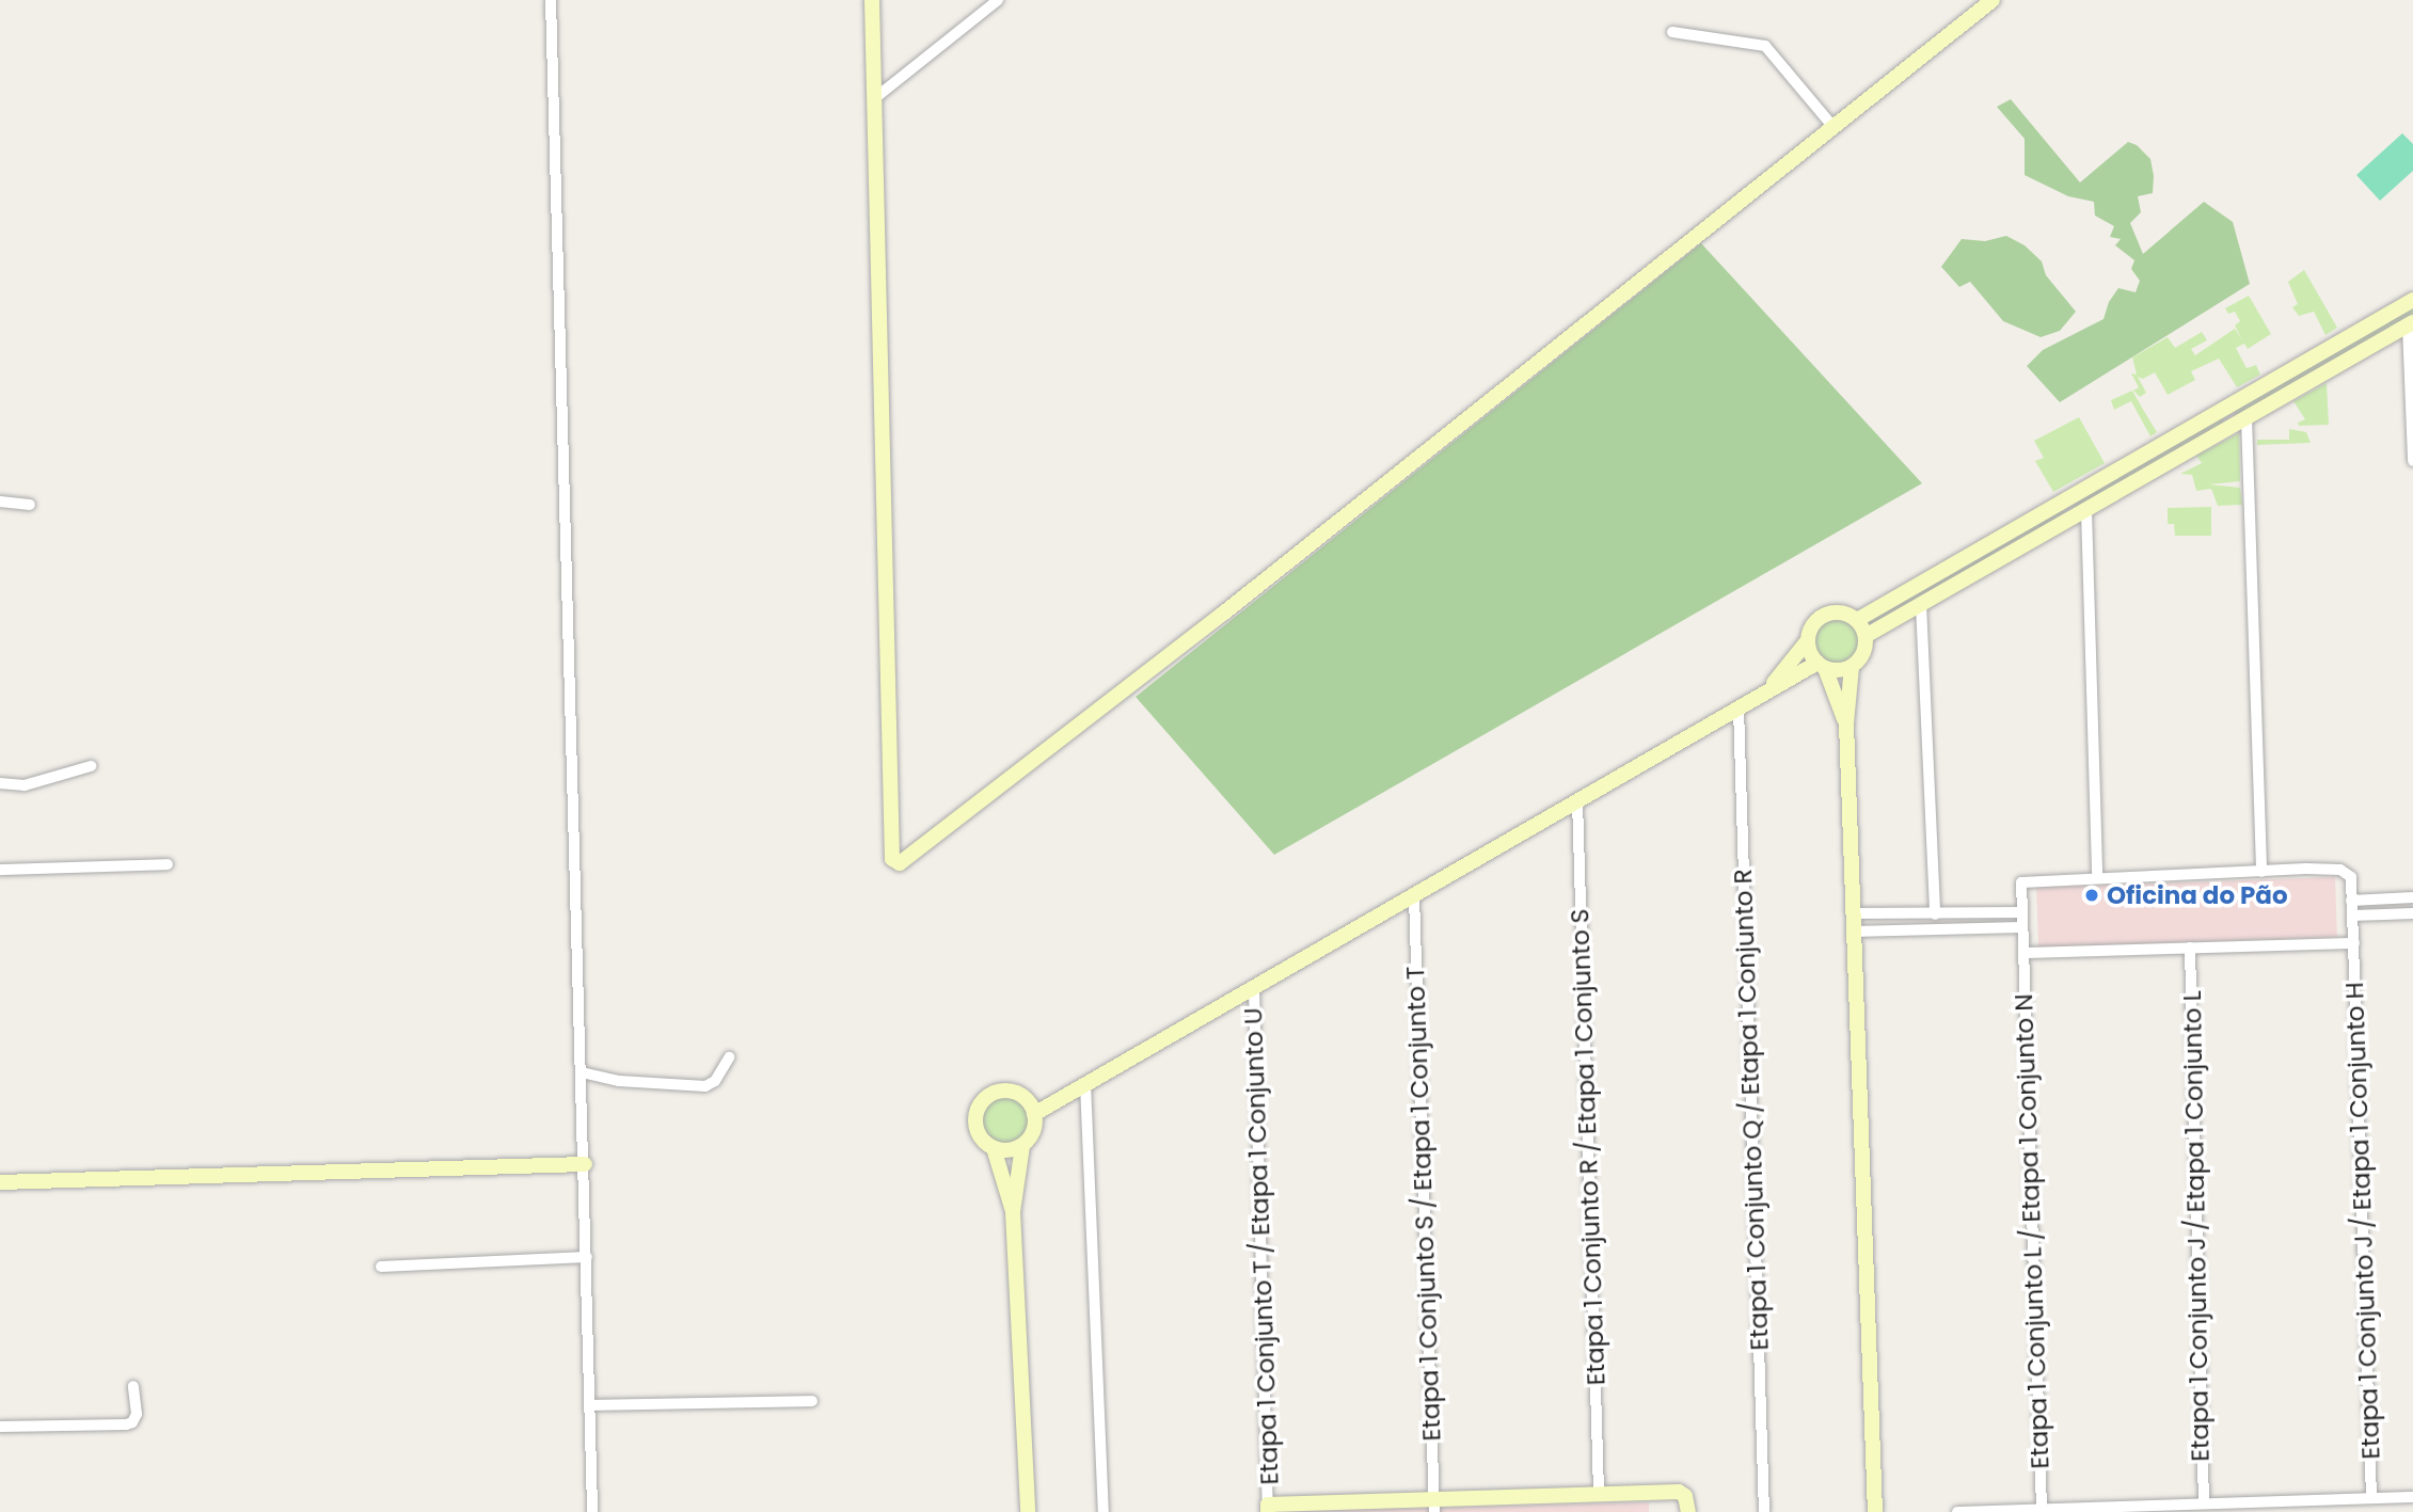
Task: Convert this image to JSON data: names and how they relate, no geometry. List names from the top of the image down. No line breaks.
{"streets":{"street":["Etapa 1 Conjunto Q / Etapa 1 Conjunto R","Etapa 1 Conjunto R / Etapa 1 Conjunto S","Etapa 1 Conjunto S / Etapa 1 Conjunto T","Etapa 1 Conjunto J / Etapa 1 Conjunto H","Etapa 1 Conjunto J / Etapa 1 Conjunto L","Etapa 1 Conjunto L / Etapa 1 Conjunto N","Etapa 1 Conjunto T / Etapa 1 Conjunto U"]},"places":["Oficina do Pão"]}
